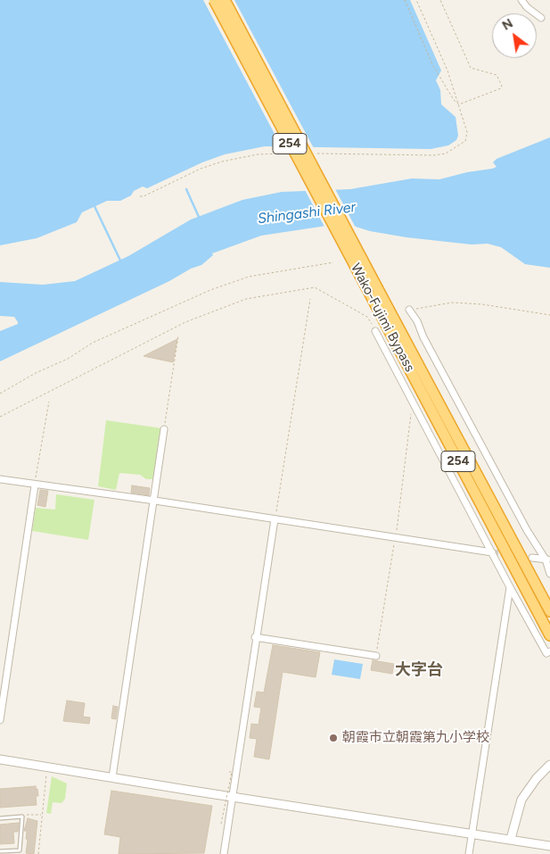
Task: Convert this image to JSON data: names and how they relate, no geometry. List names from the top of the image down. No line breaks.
{"streets":{"highway":["254","Wako-Fujimi Bypass"]},"districts":["大字台"],"water":["Shingashi River"],"places":["朝霞市立朝霞第九小学校"],"north":"top left"}
